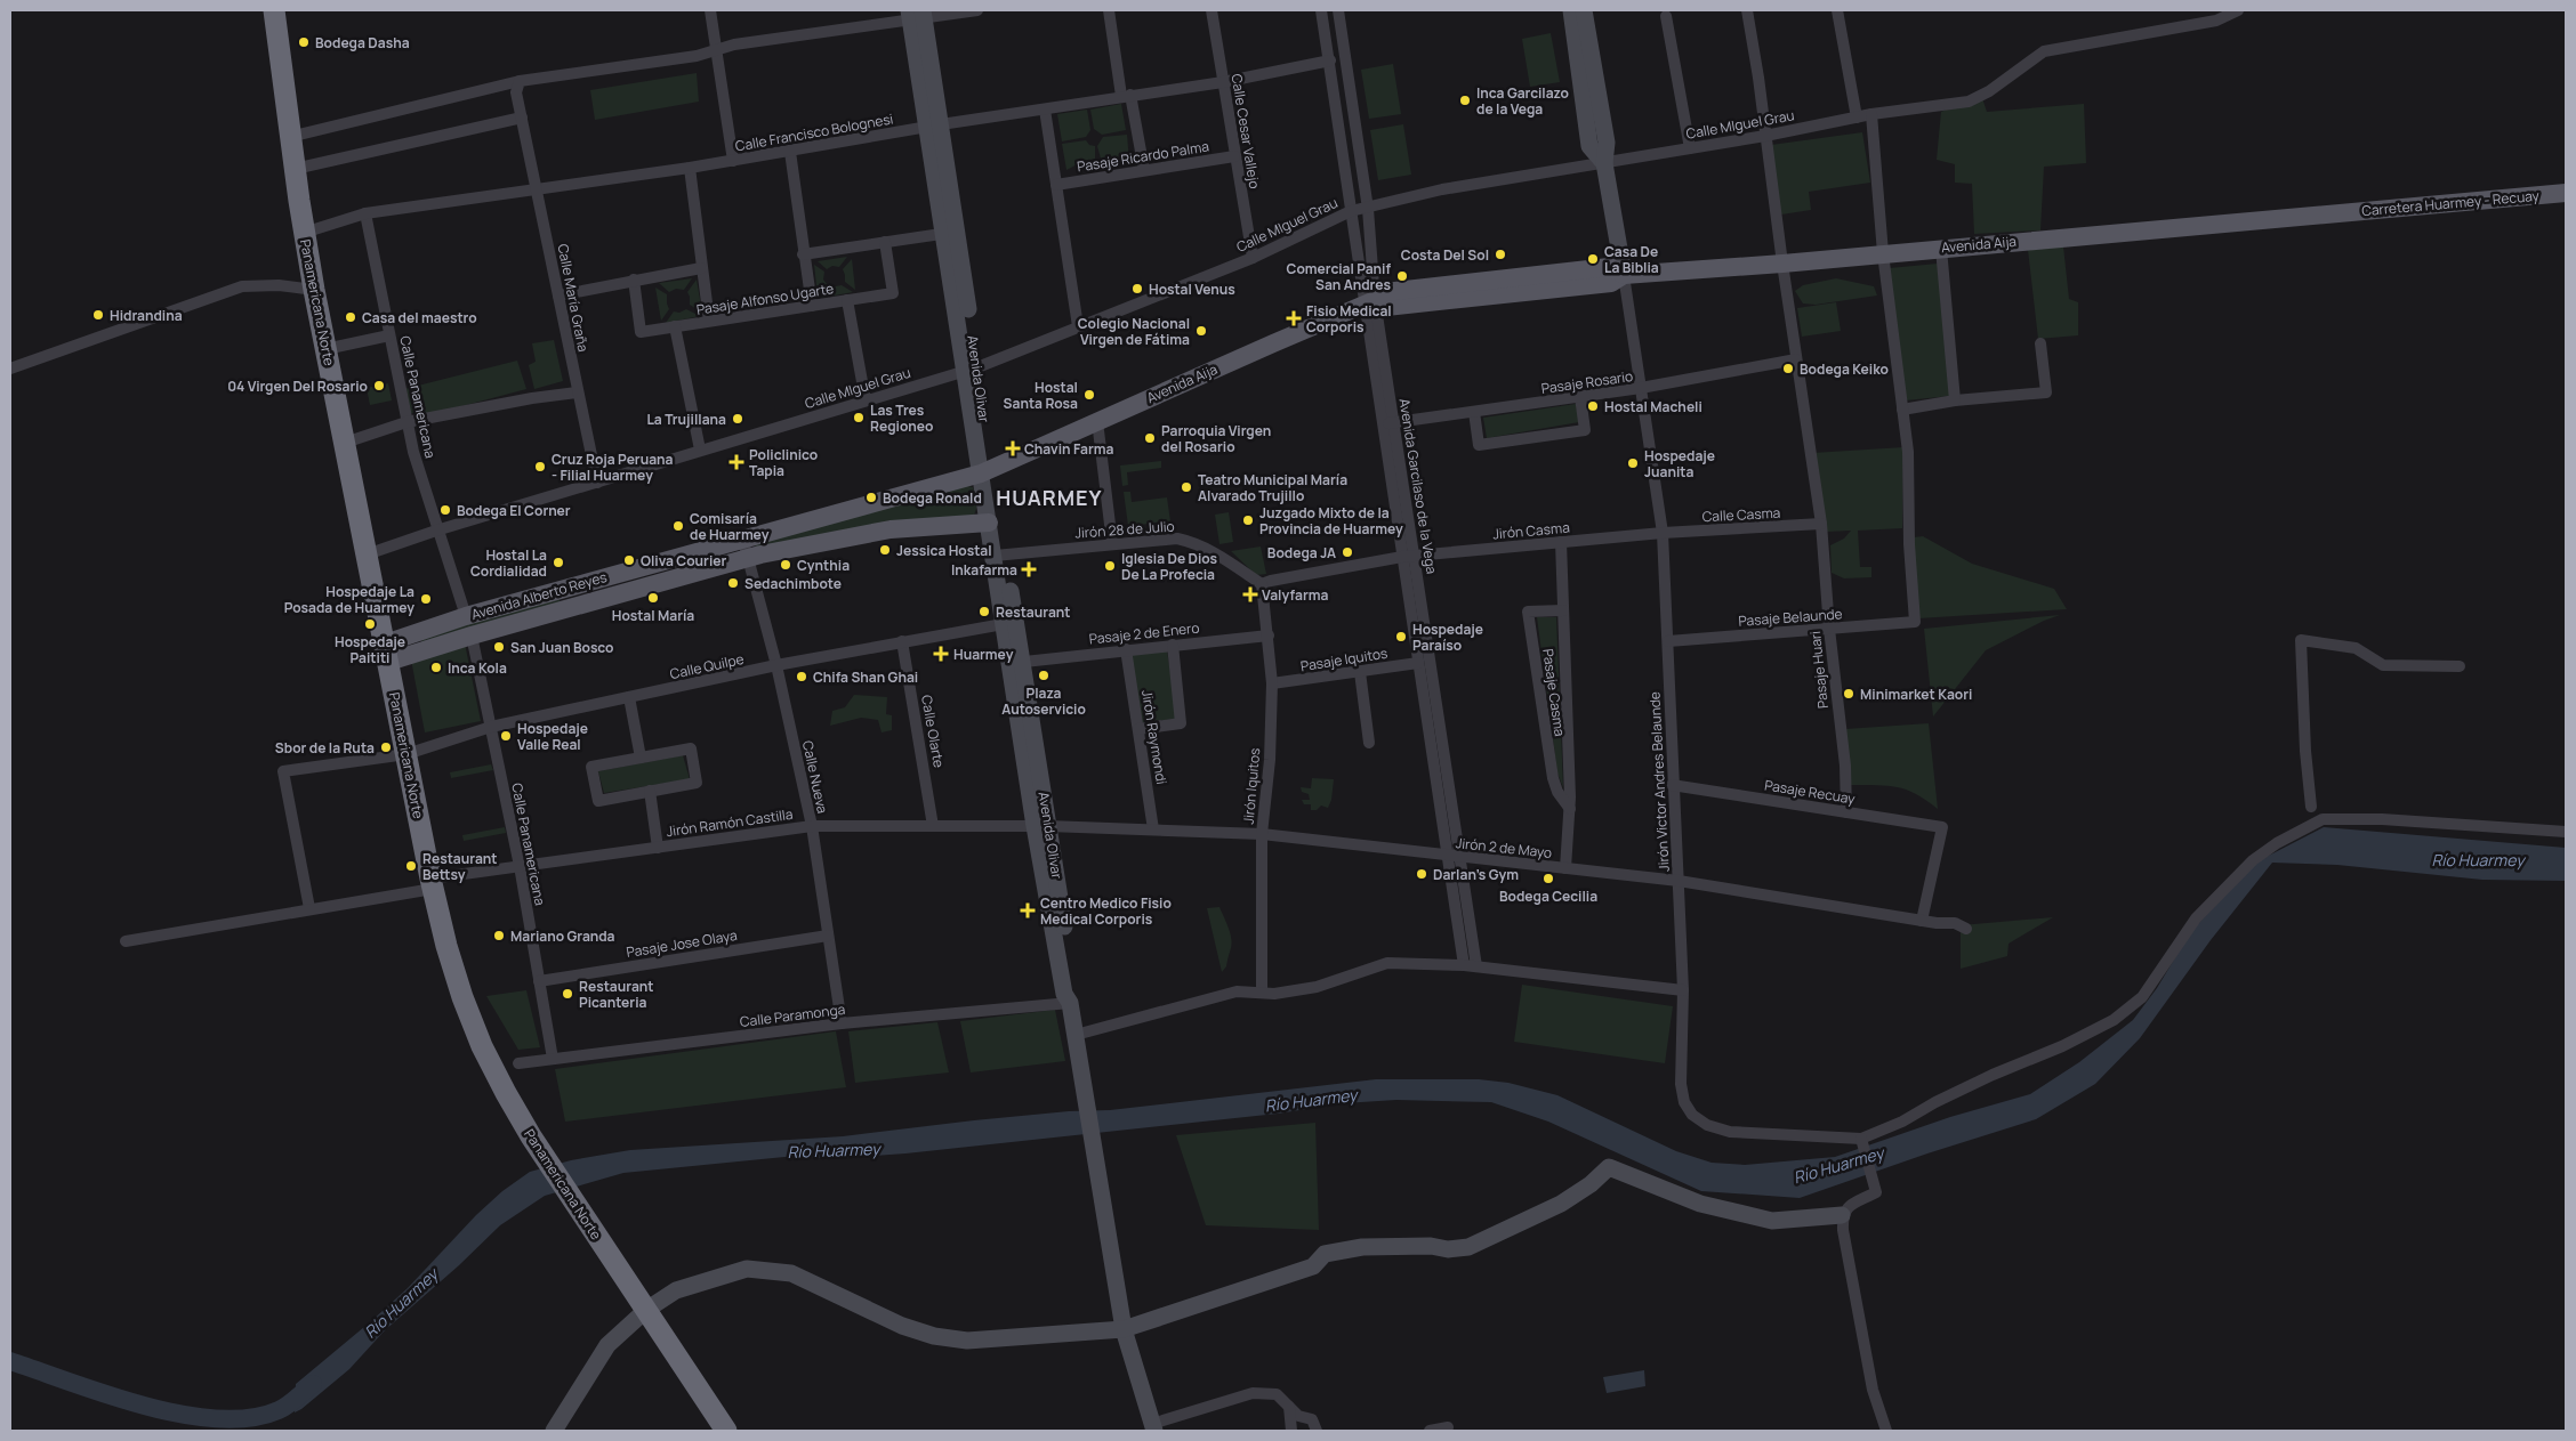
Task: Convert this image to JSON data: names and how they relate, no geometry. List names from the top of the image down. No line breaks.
{"streets":{"highway":["Panamericana Norte"],"main road":["Carretera Huarmey - Recuay","Avenida Aija","Avenida Alberto Reyes"],"street":["Calle MIguel Grau","Calle Cesar Vallejo","Calle Francisco Bolognesi","Pasaje Ricardo Palma","Calle María Graña","Pasaje Alfonso Ugarte","Avenida Olivar","Pasaje Rosario","Calle Panamericana","Avenida Garcilaso de la Vega","Calle Casma","Jirón 28 de Julio","Jirón Casma","Pasaje Belaunde","Pasaje 2 de Enero","Pasaje Iquitos","Calle Quilpe","Pasaje Huari","Pasaje Casma","Calle Olarte","Jirón Raymondi","Calle Nueva","Jirón Victor Andres Belaunde","Jirón Iquitos","Pasaje Recuay","Jirón Ramón Castilla","Jirón 2 de Mayo","Pasaje Jose Olaya","Calle Paramonga"]},"crossings":[["Calle MIguel Grau","Calle Cesar Vallejo"],["Calle MIguel Grau","Calle María Graña"],["Calle MIguel Grau","Panamericana Norte"],["Calle MIguel Grau","Avenida Olivar"],["Calle MIguel Grau","Calle Panamericana"],["Calle MIguel Grau","Avenida Garcilaso de la Vega"],["Calle MIguel Grau","Pasaje Huari"],["Calle Cesar Vallejo","Calle Francisco Bolognesi"],["Calle Cesar Vallejo","Pasaje Ricardo Palma"],["Calle Francisco Bolognesi","Calle María Graña"],["Calle Francisco Bolognesi","Panamericana Norte"],["Calle Francisco Bolognesi","Avenida Olivar"],["Calle Francisco Bolognesi","Calle Panamericana"],["Calle Francisco Bolognesi","Avenida Garcilaso de la Vega"],["Carretera Huarmey - Recuay","Avenida Aija"],["Avenida Aija","Avenida Olivar"],["Avenida Aija","Avenida Garcilaso de la Vega"],["Avenida Aija","Avenida Alberto Reyes"],["Avenida Aija","Pasaje Huari"],["Avenida Aija","Jirón Victor Andres Belaunde"],["Panamericana Norte","Avenida Alberto Reyes"],["Panamericana Norte","Calle Quilpe"],["Panamericana Norte","Jirón Ramón Castilla"],["Avenida Olivar","Jirón 28 de Julio"],["Avenida Olivar","Avenida Alberto Reyes"],["Avenida Olivar","Pasaje 2 de Enero"],["Avenida Olivar","Calle Quilpe"],["Avenida Olivar","Jirón Ramón Castilla"],["Avenida Olivar","Jirón 2 de Mayo"],["Avenida Olivar","Calle Paramonga"],["Pasaje Rosario","Avenida Garcilaso de la Vega"],["Pasaje Rosario","Pasaje Huari"],["Pasaje Rosario","Jirón Victor Andres Belaunde"],["Calle Panamericana","Avenida Alberto Reyes"],["Calle Panamericana","Calle Quilpe"],["Calle Panamericana","Jirón Ramón Castilla"],["Calle Panamericana","Pasaje Jose Olaya"],["Calle Panamericana","Calle Paramonga"],["Avenida Garcilaso de la Vega","Jirón Casma"],["Avenida Garcilaso de la Vega","Pasaje Iquitos"],["Avenida Garcilaso de la Vega","Jirón 2 de Mayo"],["Calle Casma","Jirón Casma"],["Calle Casma","Pasaje Huari"],["Calle Casma","Jirón Victor Andres Belaunde"],["Jirón 28 de Julio","Jirón Iquitos"],["Jirón Casma","Pasaje Casma"],["Jirón Casma","Jirón Victor Andres Belaunde"],["Avenida Alberto Reyes","Calle Nueva"],["Pasaje Belaunde","Pasaje Huari"],["Pasaje Belaunde","Jirón Victor Andres Belaunde"],["Pasaje 2 de Enero","Jirón Raymondi"],["Pasaje 2 de Enero","Jirón Iquitos"],["Pasaje Iquitos","Jirón Iquitos"],["Calle Quilpe","Calle Olarte"],["Calle Quilpe","Calle Nueva"],["Calle Quilpe","Jirón Ramón Castilla"],["Pasaje Huari","Pasaje Recuay"],["Pasaje Casma","Jirón 2 de Mayo"],["Calle Olarte","Jirón Ramón Castilla"],["Jirón Raymondi","Jirón 2 de Mayo"],["Calle Nueva","Jirón Ramón Castilla"],["Calle Nueva","Pasaje Jose Olaya"],["Calle Nueva","Calle Paramonga"],["Jirón Victor Andres Belaunde","Pasaje Recuay"],["Jirón Victor Andres Belaunde","Jirón 2 de Mayo"],["Jirón Iquitos","Jirón 2 de Mayo"],["Pasaje Recuay","Jirón 2 de Mayo"],["Jirón Ramón Castilla","Jirón 2 de Mayo"]],"districts":["HUARMEY"],"water":["Río Huarmey"],"places":{"other":["Bodega Dasha","Inca Garcilazo de la Vega","Costa Del Sol","Casa De La Biblia","Comercial Panif San Andres","Hostal Venus","Hidrandina","Casa del maestro","Colegio Nacional Virgen de Fátima","Bodega Keiko","04 Virgen Del Rosario","Hostal Santa Rosa","Hostal Macheli","Las Tres Regioneo","La Trujillana","Parroquia Virgen del Rosario","Hospedaje Juanita","Cruz Roja Peruana - Filial Huarmey","Teatro Municipal María Alvarado Trujillo","Bodega Ronald","Bodega El Corner","Juzgado Mixto de la Provincia de Huarmey","Comisaría de Huarmey","Jessica Hostal","Bodega JA","Oliva Courier","Hostal La Cordialidad","Cynthia","Iglesia De Dios De La Profecia","Sedachimbote","Hostal María","Hospedaje La Posada de Huarmey","Restaurant","Hospedaje Paititi","Hospedaje Paraíso","San Juan Bosco","Inca Kola","Plaza Autoservicio","Chifa Shan Ghai","Minimarket Kaori","Hospedaje Valle Real","Sbor de la Ruta","Restaurant Bettsy","Darlan's Gym","Bodega Cecilia","Mariano Granda","Restaurant Picanteria"],"health":["Fisio Medical Corporis","Chavin Farma","Policlinico Tapia","Inkafarma","Valyfarma","Huarmey","Centro Medico Fisio Medical Corporis"]}}
